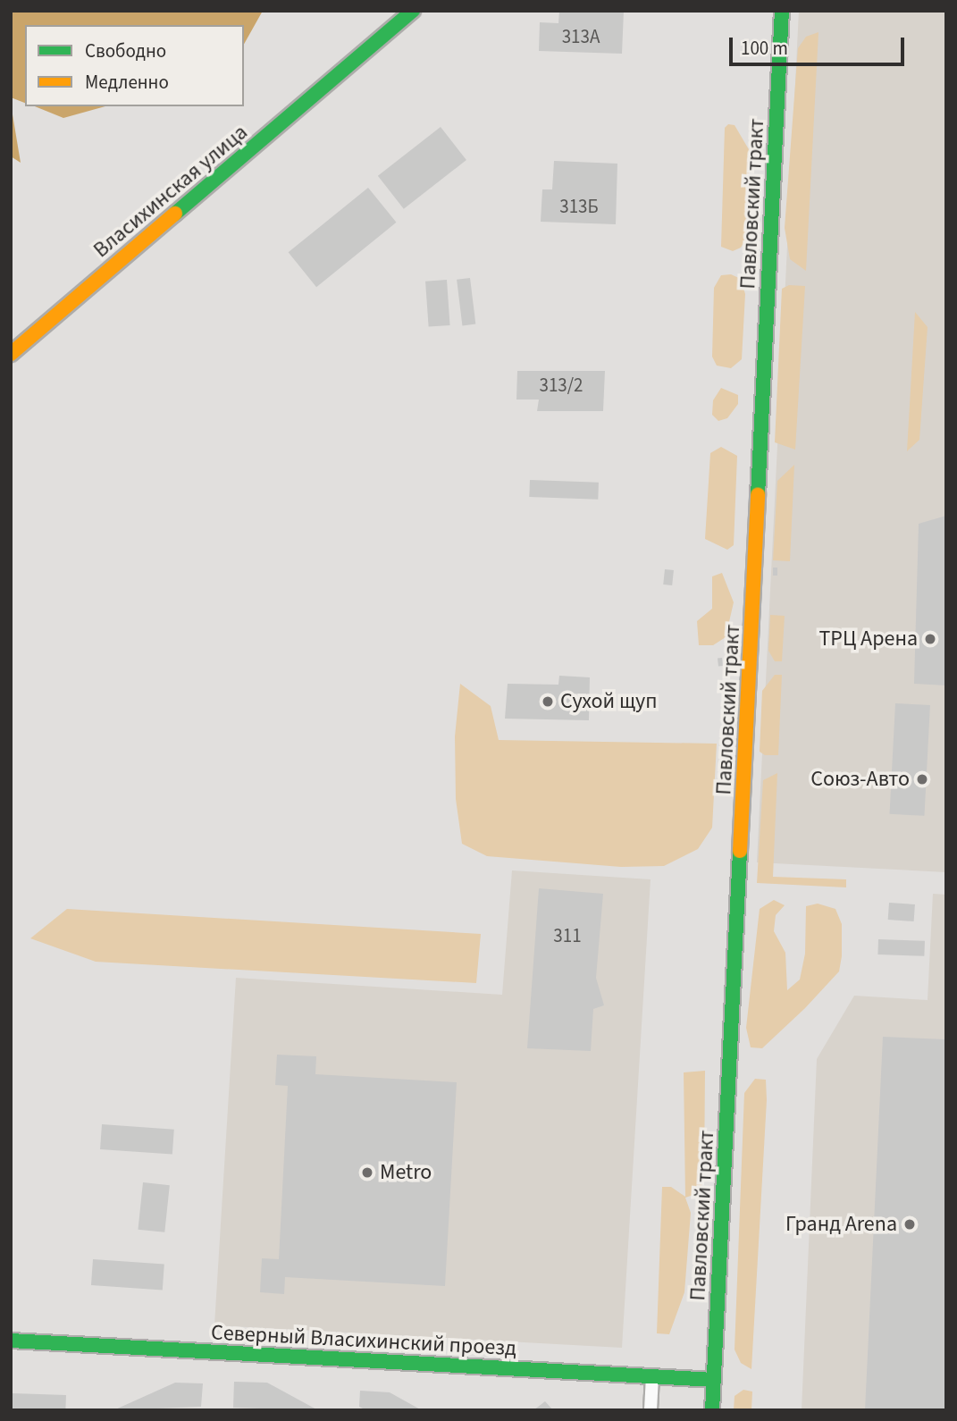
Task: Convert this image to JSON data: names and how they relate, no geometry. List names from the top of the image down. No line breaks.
{"streets":{"main road":["Власихинская улица","Павловский тракт","Северный Власихинский проезд"]},"crossings":[["Павловский тракт","Северный Власихинский проезд"]],"places":["ТРЦ Арена","Сухой щуп","Союз-Авто","Metro","Гранд Arena"],"house_numbers":["313А","313Б","313/2","311"],"legend":["Свободно","Медленно"],"scale_bar":"100 m"}
